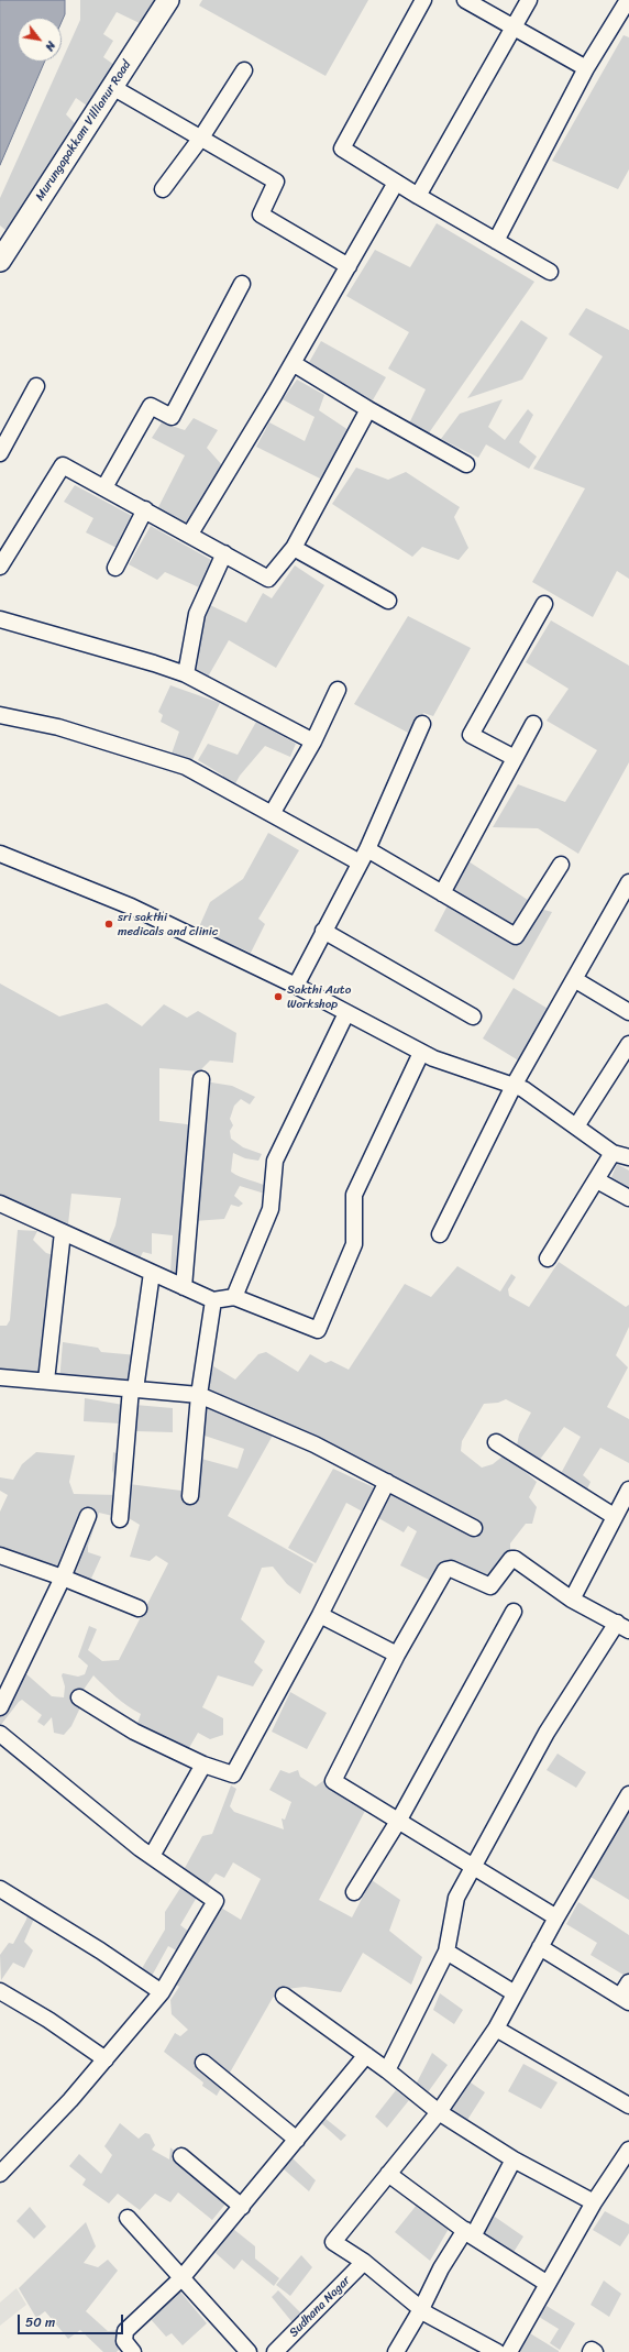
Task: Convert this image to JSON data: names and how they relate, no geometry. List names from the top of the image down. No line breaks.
{"streets":{"main road":["Murungapakkam Villianur Road"],"street":["Sudhana Nagar"]},"places":["sri sakthi medicals and clinic","Sakthi Auto Workshop"],"scale_bar":"50 m","north":"bottom right"}
